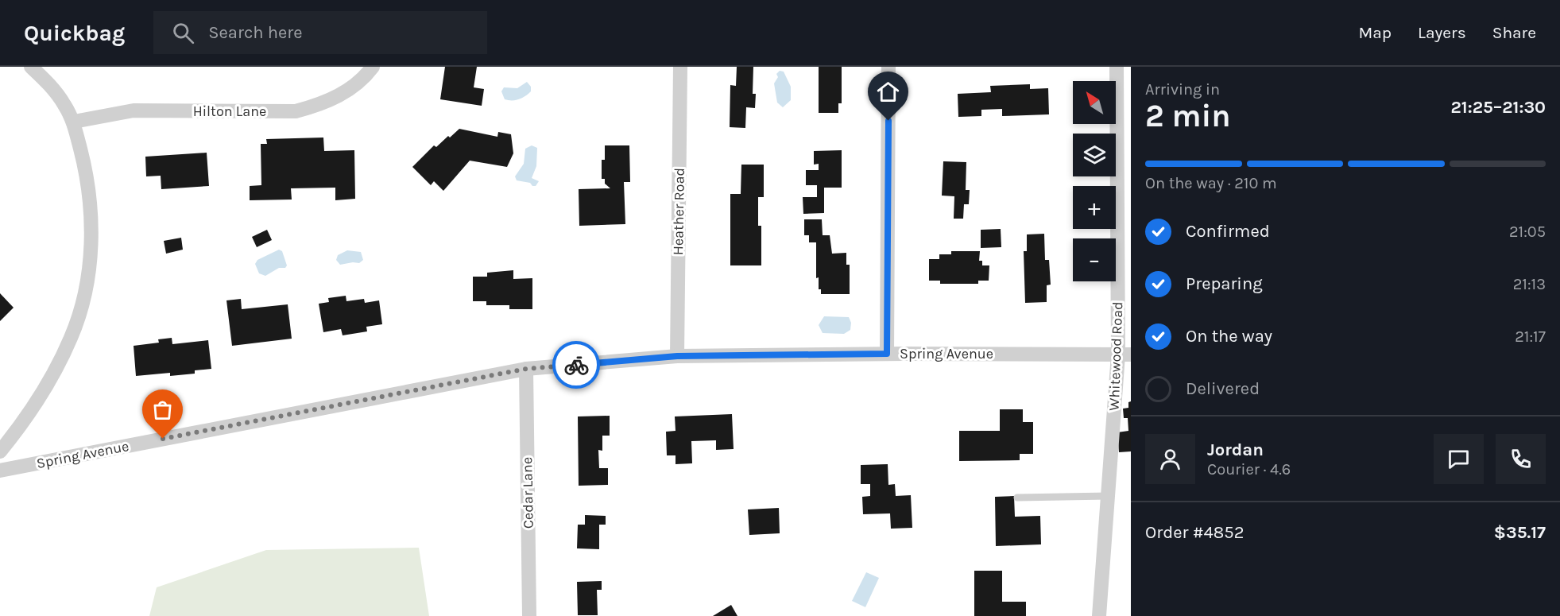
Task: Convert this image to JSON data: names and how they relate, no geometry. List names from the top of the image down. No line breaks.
{"streets":{"street":["Hilton Lane","Heather Road","Spring Avenue","Whitewood Road","Cedar Lane"]},"crossings":[["Heather Road","Spring Avenue"],["Spring Avenue","Whitewood Road"],["Spring Avenue","Cedar Lane"]],"north":"top left","page":{"header":"Quickbag","search":"Search here","nav":["Map","Layers","Share"],"heading":["2 min","Arriving in","21:25–21:30"],"panel":["Jordan","Courier · 4.6","Order #4852","$35.17"],"map_buttons":["+","−"],"bar":"On the way · 210 m","list":[["Confirmed","21:05"],["Preparing","21:13"],["On the way","21:17"],"Delivered"]}}
